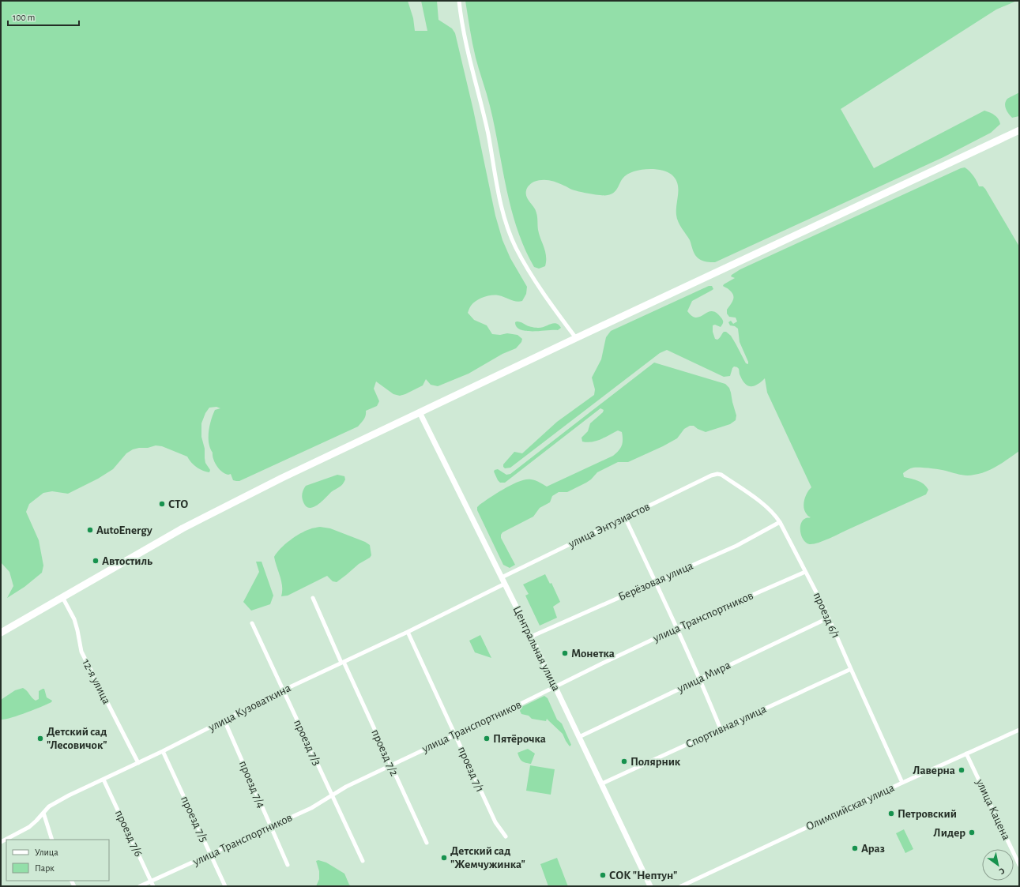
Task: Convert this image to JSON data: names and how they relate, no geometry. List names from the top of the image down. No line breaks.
{"streets":{"street":["улица Энтузиастов","Берёзовая улица","проезд 6/1","улица Транспортников","Центральная улица","улица Мира","12-я улица","улица Кузоваткина","Спортивная улица","проезд 7/3","проезд 7/2","проезд 7/1","проезд 7/4","Олимпийская улица","улица Кацена","проезд 7/5","проезд 7/6"]},"crossings":[["улица Энтузиастов","проезд 6/1"],["улица Энтузиастов","Центральная улица"],["Берёзовая улица","проезд 6/1"],["Берёзовая улица","Центральная улица"],["проезд 6/1","улица Транспортников"],["проезд 6/1","улица Мира"],["проезд 6/1","Спортивная улица"],["проезд 6/1","Олимпийская улица"],["улица Транспортников","Центральная улица"],["улица Транспортников","проезд 7/3"],["улица Транспортников","проезд 7/2"],["улица Транспортников","проезд 7/1"],["улица Транспортников","проезд 7/4"],["улица Транспортников","проезд 7/5"],["улица Транспортников","проезд 7/6"],["Центральная улица","улица Мира"],["Центральная улица","улица Кузоваткина"],["Центральная улица","Спортивная улица"],["12-я улица","улица Кузоваткина"],["улица Кузоваткина","проезд 7/3"],["улица Кузоваткина","проезд 7/2"],["улица Кузоваткина","проезд 7/1"],["улица Кузоваткина","проезд 7/4"],["улица Кузоваткина","проезд 7/5"],["улица Кузоваткина","проезд 7/6"],["Олимпийская улица","улица Кацена"]],"places":["СТО","AutoEnergy","Автостиль","Монетка","Детский сад \"Лесовичок\"","Пятёрочка","Полярник","Лаверна","Петровский","Лидер","Араз","Детский сад \"Жемчужинка\"","СОК \"Нептун\""],"legend":["Улица","Парк"],"scale_bar":"100 m","north":"bottom right"}
